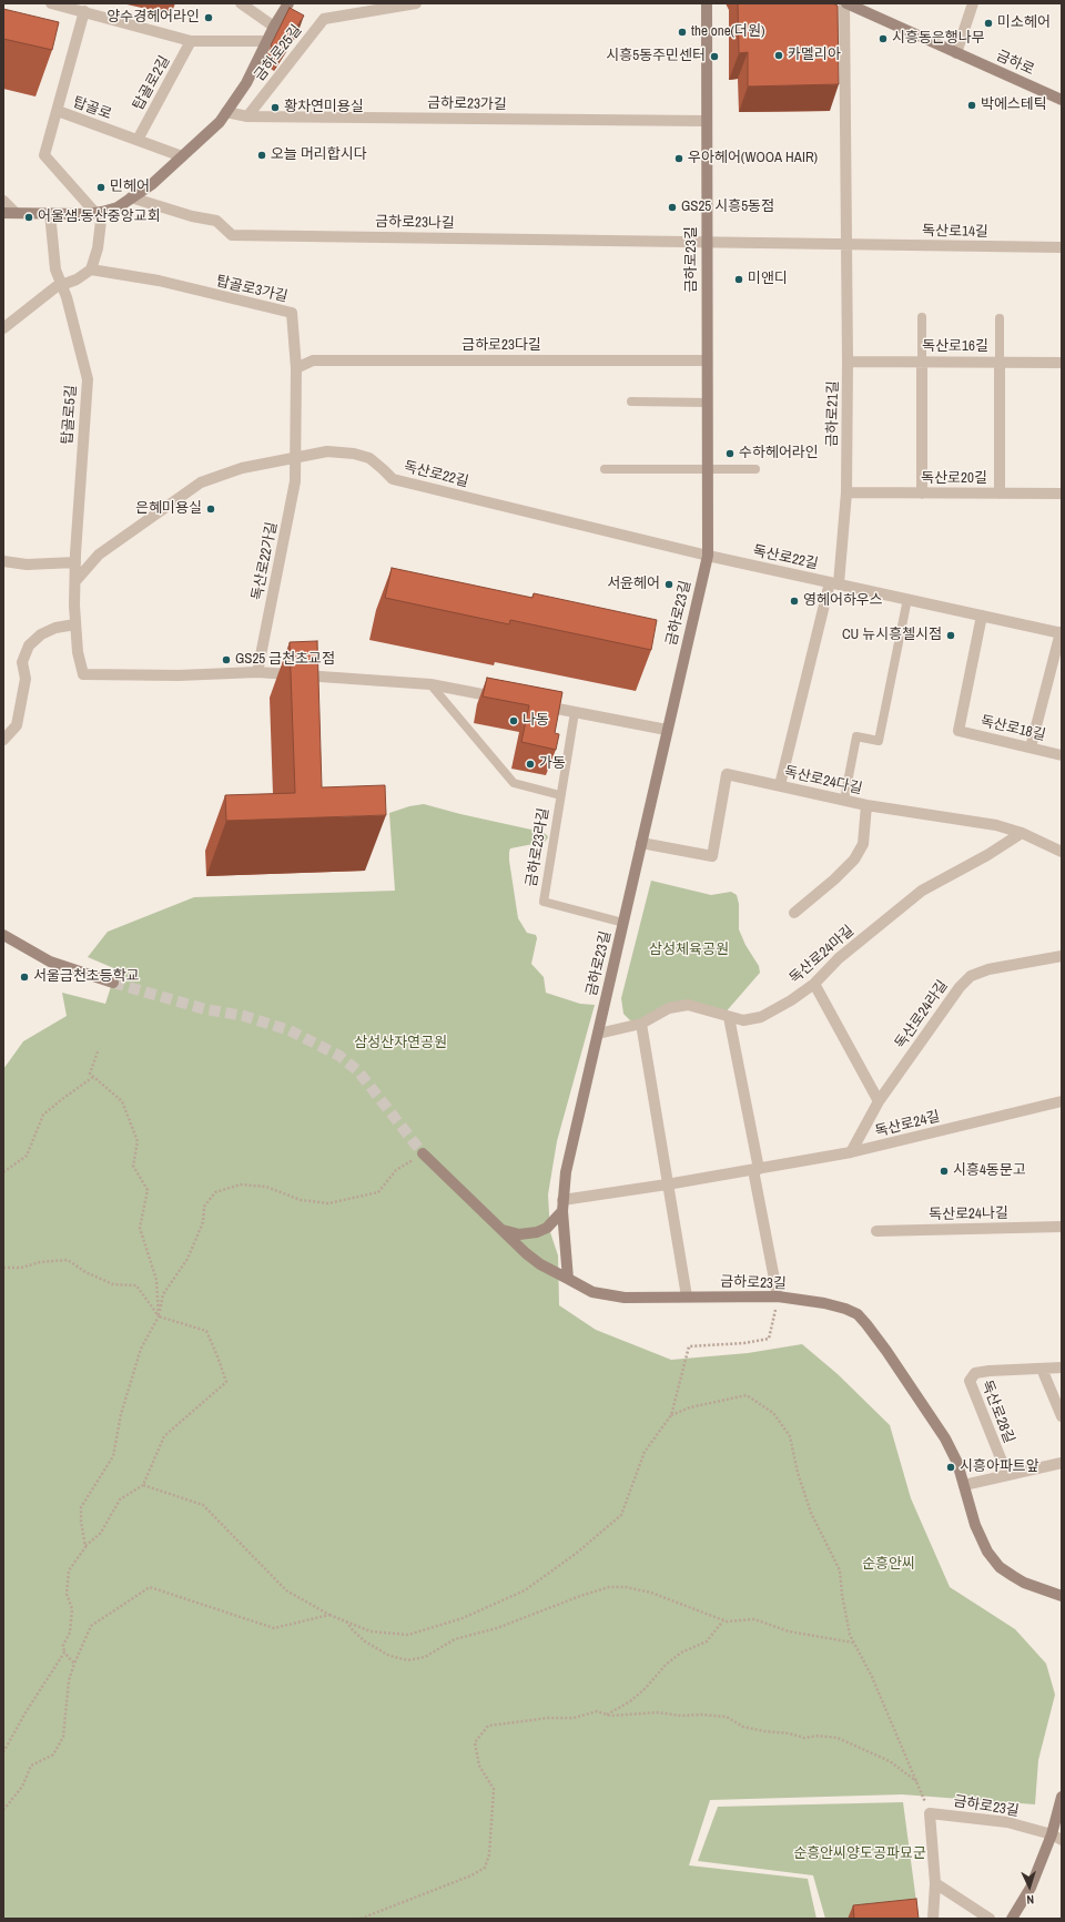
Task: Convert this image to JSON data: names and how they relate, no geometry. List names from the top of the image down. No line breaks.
{"streets":{"street":["금하로25길","금하로","탑골로2길","금하로23가길","탑골로","금하로23나길","독산로14길","금하로23길","탑골로3가길","금하로23다길","독산로16길","금하로21길","탑골로5길","독산로22길","독산로20길","독산로22가길","독산로18길","독산로24다길","독산로24마길","독산로24라길","독산로24길","독산로24나길","독산로28길"],"lane":["금하로23라길"]},"crossings":[["금하로25길","금하로23가길"],["금하로","금하로21길"],["탑골로2길","탑골로"],["금하로23가길","금하로23길"],["금하로23나길","금하로23길"],["독산로14길","금하로21길"],["금하로23길","금하로23다길"],["금하로23길","독산로22길"],["금하로23길","독산로24다길"],["금하로23길","금하로23라길"],["금하로23길","독산로24마길"],["금하로23길","독산로24길"],["탑골로3가길","금하로23다길"],["탑골로3가길","독산로22길"],["탑골로3가길","독산로22가길"],["독산로16길","금하로21길"],["금하로21길","독산로22길"],["금하로21길","독산로20길"],["탑골로5길","독산로22길"],["탑골로5길","독산로22가길"],["독산로22길","독산로22가길"],["독산로22길","독산로18길"],["독산로22길","독산로24다길"],["독산로24다길","독산로24마길"],["독산로24라길","독산로24길"]],"parks":["삼성체육공원","삼성산자연공원","순흥안씨","순흥안씨양도공파묘군"],"places":["양수경헤어라인","미소헤어","the one(더원)","시흥동은행나무","카멜리아","시흥5동주민센터","박에스테틱","황차연미용실","오늘 머리합시다","우아헤어(WOOA HAIR)","민헤어","GS25 시흥5동점","어울샘.동산중앙교회","미앤디","수하헤어라인","은혜미용실","서윤헤어","영헤어하우스","CU 뉴시흥첼시점","GS25 금천초교점","나동","가동","서울금천초등학교","시흥4동문고","시흥아파트앞"],"north":"bottom"}
